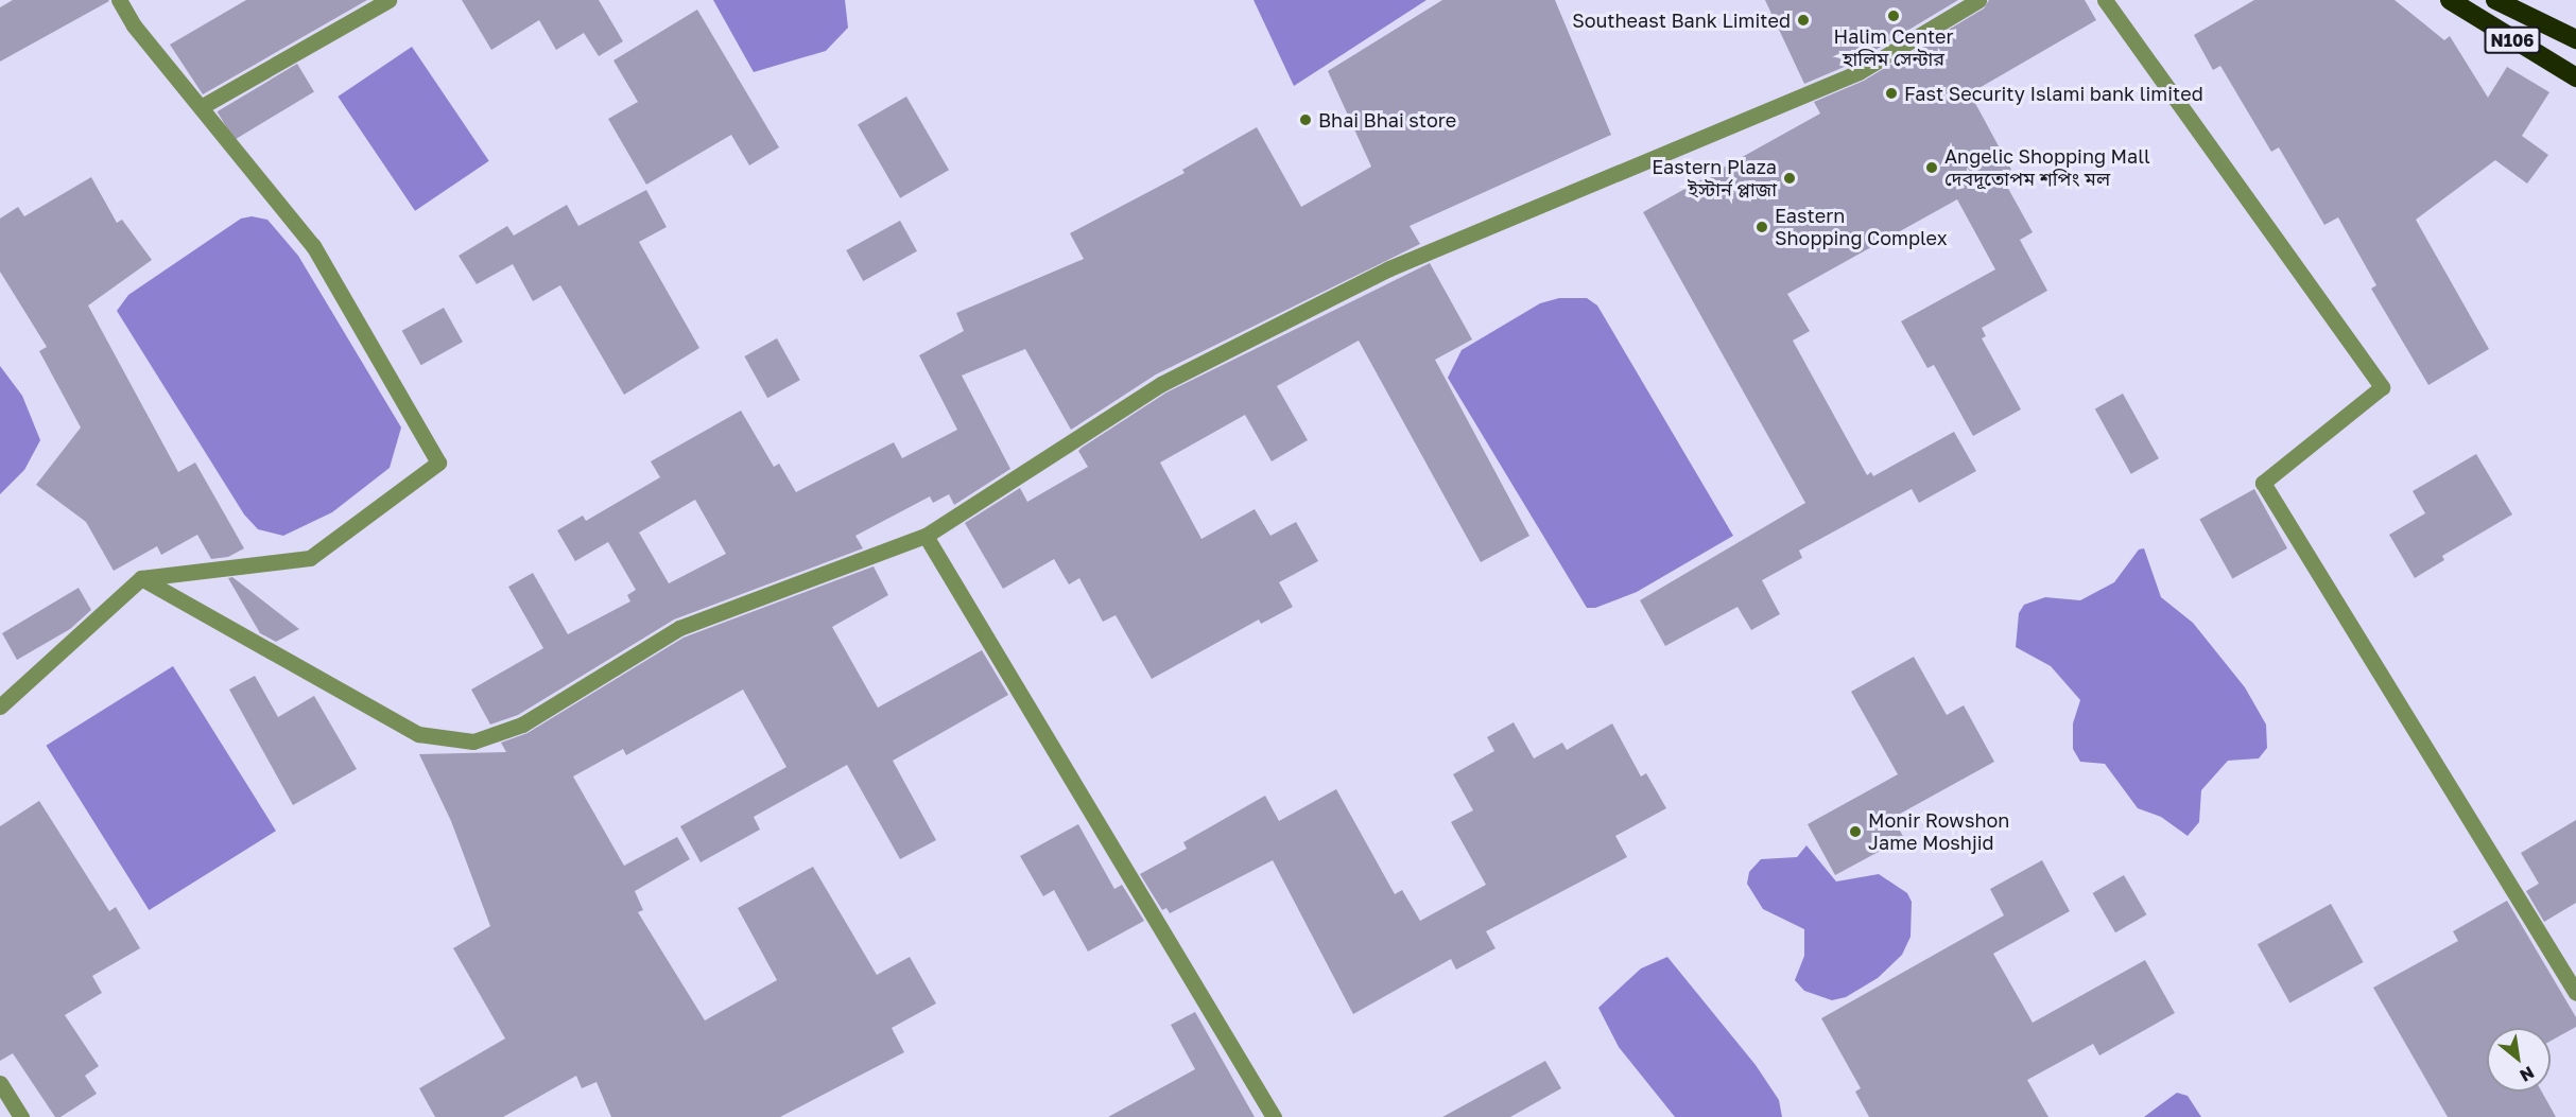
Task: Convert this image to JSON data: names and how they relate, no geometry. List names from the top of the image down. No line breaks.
{"streets":{"highway":["N106"]},"places":["Halim Center হালিম সেন্টার","Southeast Bank Limited","Fast Security Islami bank limited","Bhai Bhai store","Angelic Shopping Mall দেবদূতোপম শপিং মল","Eastern Plaza ইস্টার্ন প্লাজা","Eastern Shopping Complex","Monir Rowshon Jame Moshjid"],"north":"bottom right"}
